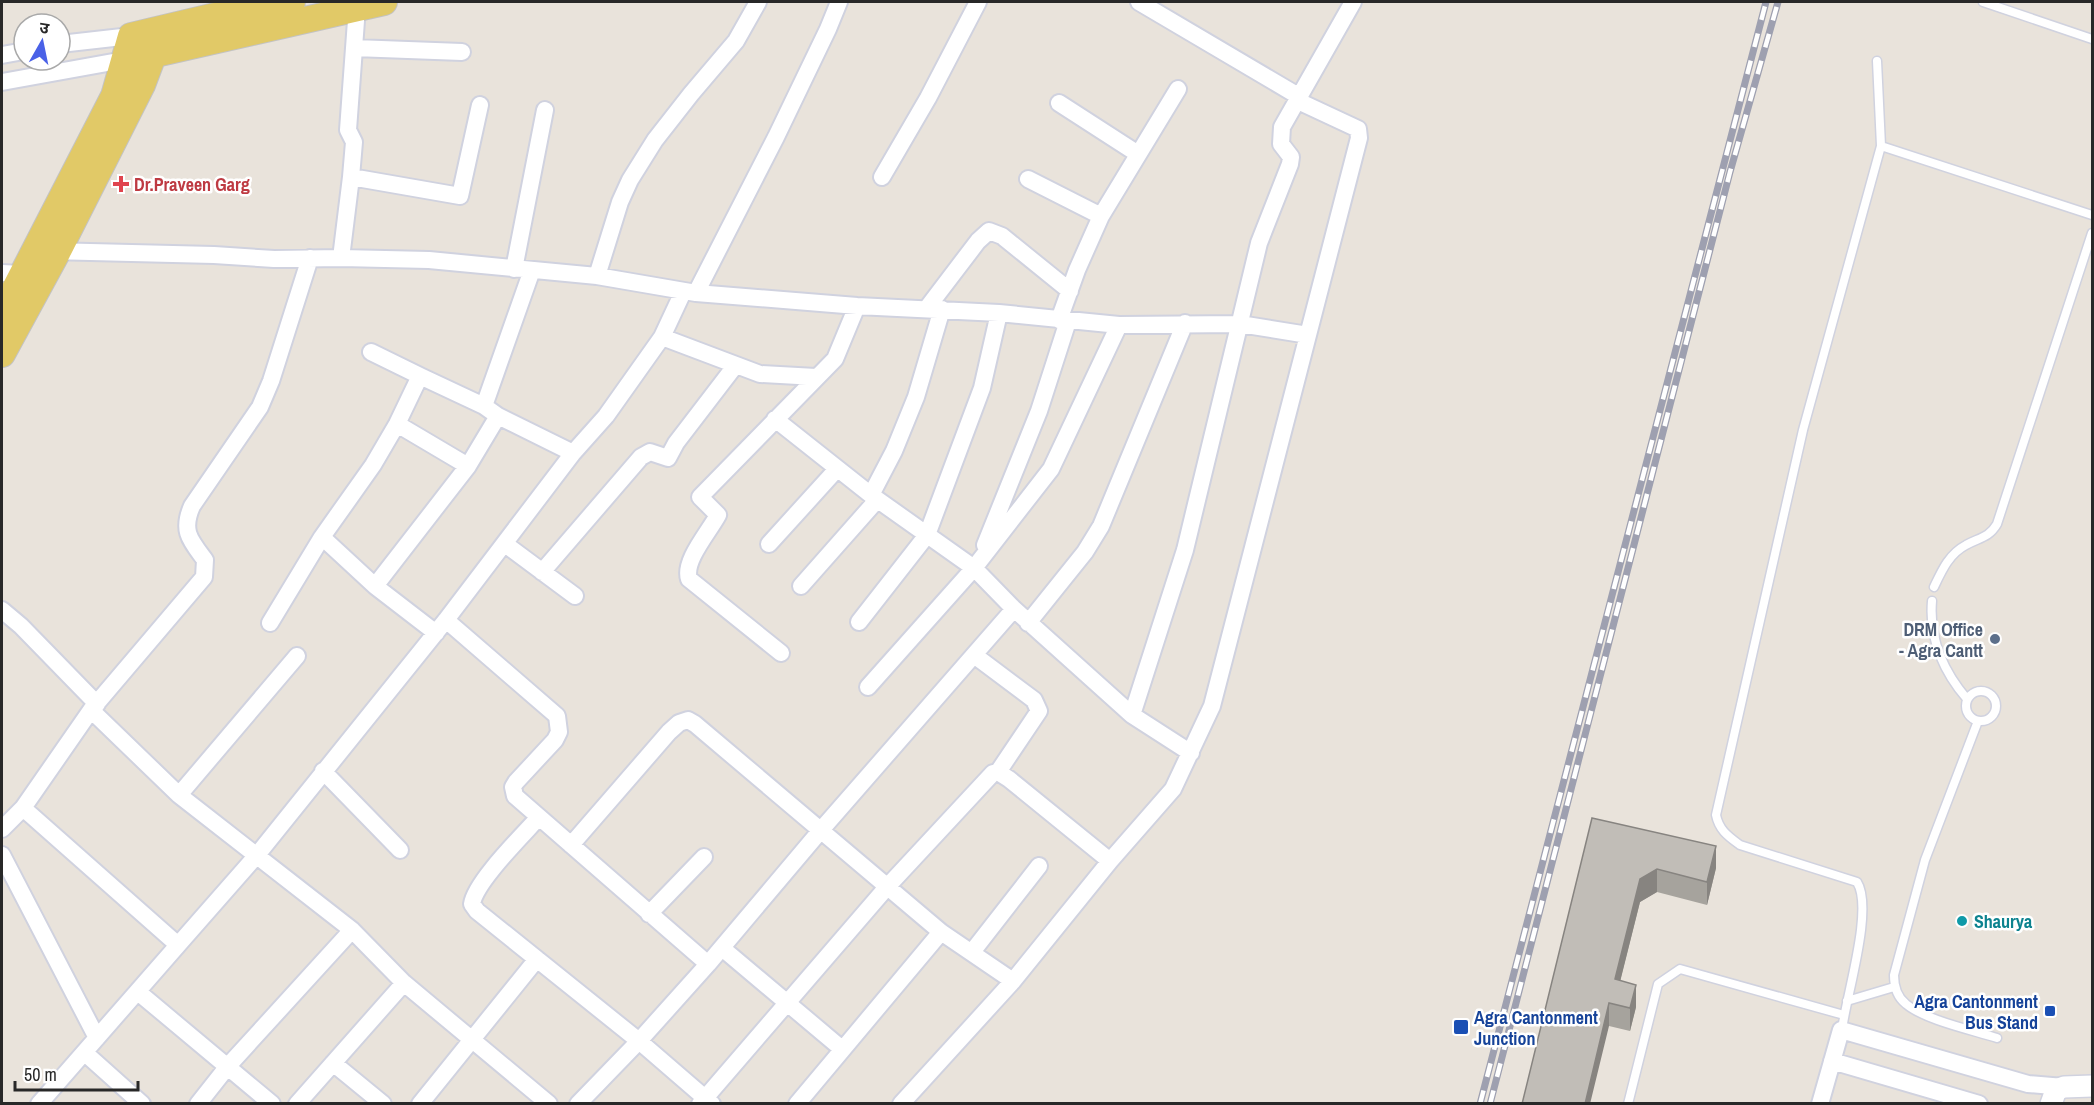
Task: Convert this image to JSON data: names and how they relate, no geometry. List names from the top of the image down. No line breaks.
{"places":{"health":["Dr.Praveen Garg"],"other":["DRM Office - Agra Cantt","Shaurya"],"transit":["Agra Cantonment Bus Stand","Agra Cantonment Junction"]},"scale_bar":"50 m","north":"top"}
